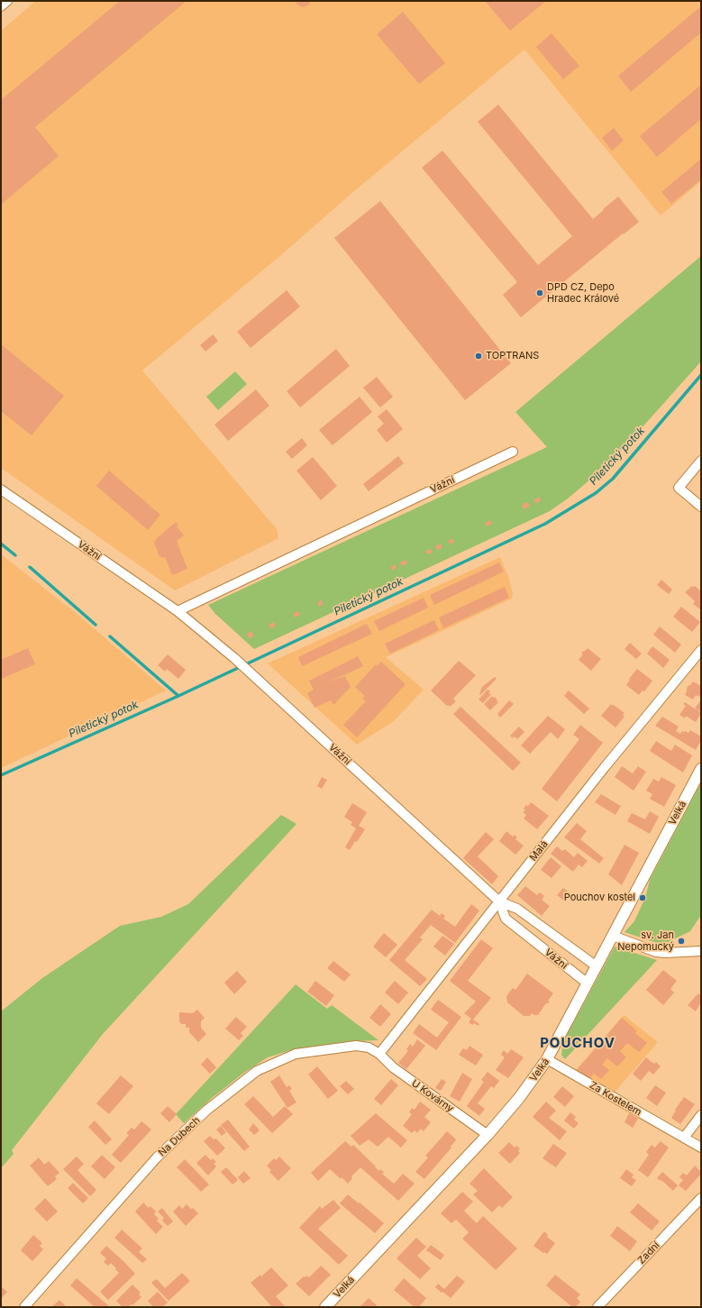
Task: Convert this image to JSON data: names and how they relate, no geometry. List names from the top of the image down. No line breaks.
{"streets":{"street":["Vážní","Velká","Malá","U Kovárny","Za Kostelem","Na Dubech","Zadní"]},"crossings":[["Vážní","Velká"],["Vážní","Malá"],["Velká","U Kovárny"],["Velká","Za Kostelem"],["Malá","U Kovárny"],["Malá","Na Dubech"],["U Kovárny","Na Dubech"]],"districts":["POUCHOV"],"water":["Piletický potok"],"places":["DPD CZ, Depo Hradec Králové","TOPTRANS","Pouchov kostel","sv. Jan Nepomucký"]}
